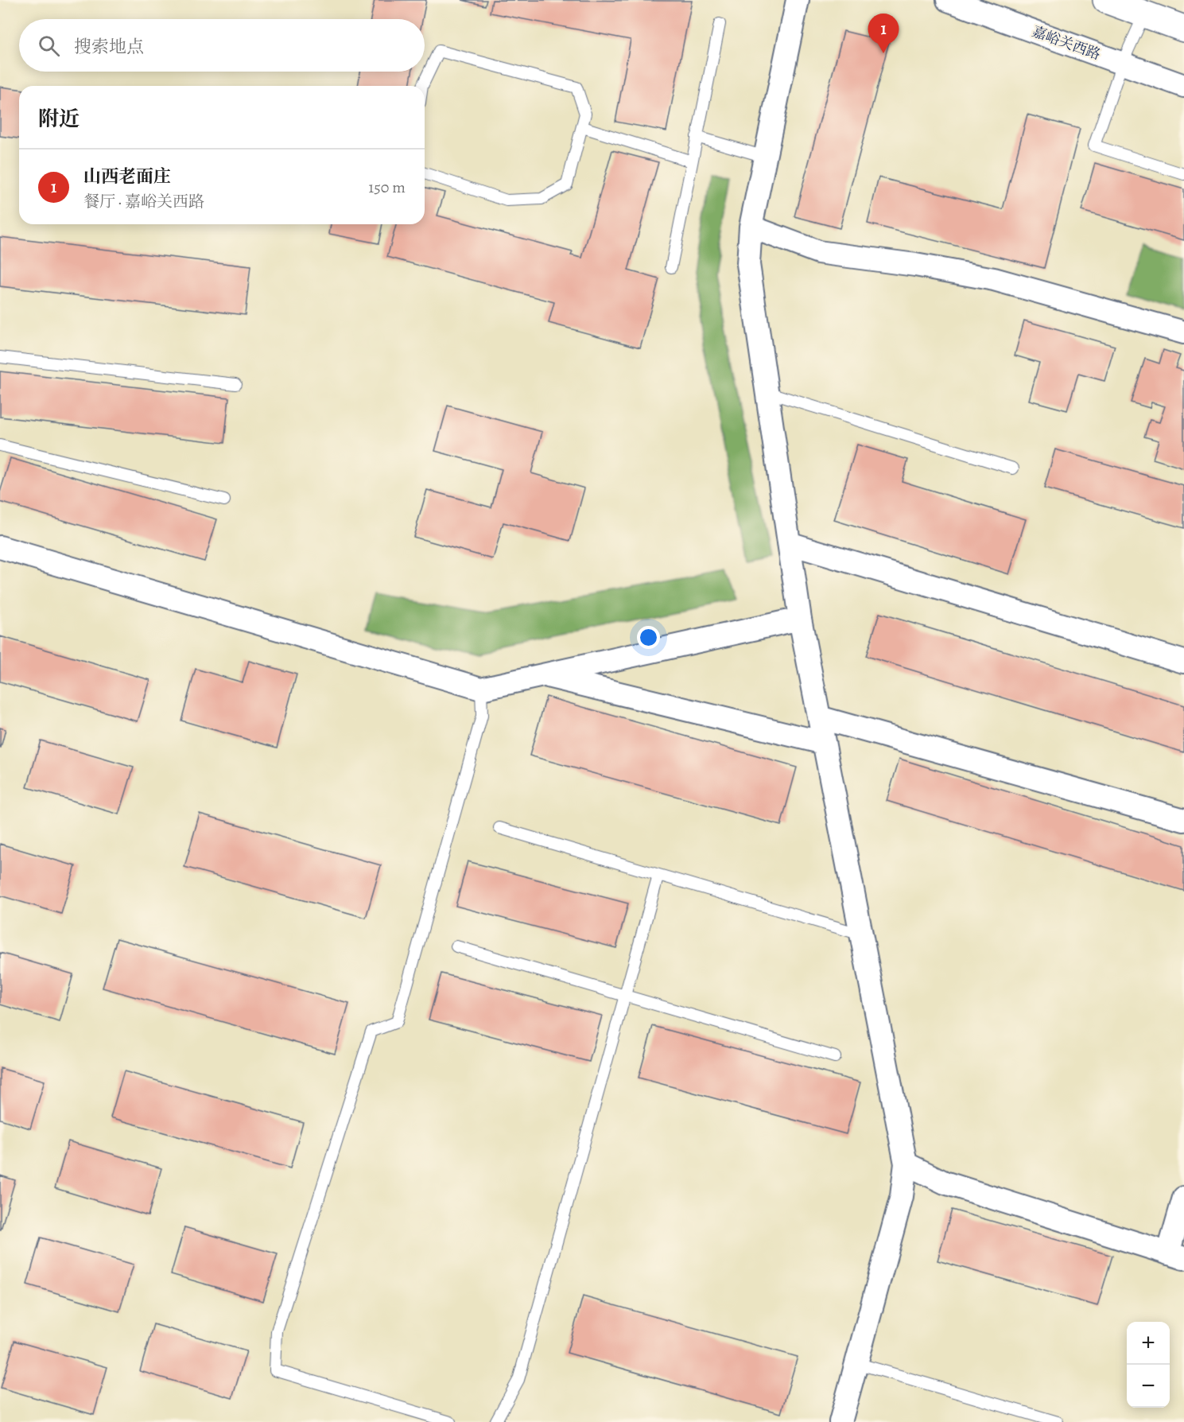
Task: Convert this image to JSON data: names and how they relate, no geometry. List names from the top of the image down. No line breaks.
{"streets":{"street":["嘉峪关西路"]},"page":{"pins":"1","search":"搜索地点","heading":"附近","list":[{"mark":"1","name":"山西老面庄","note":"餐厅 · 嘉峪关西路","value":"150 m"}],"map_buttons":["+","−"]}}
